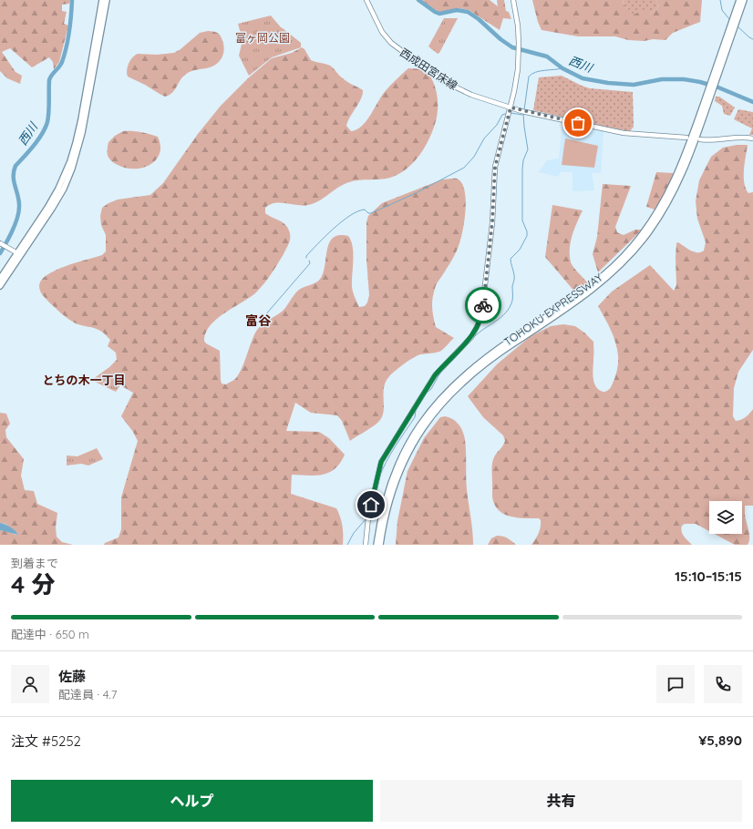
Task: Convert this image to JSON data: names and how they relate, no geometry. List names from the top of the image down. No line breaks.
{"streets":{"highway":["TOHOKU EXPRESSWAY"],"street":["西成田宮床線"]},"districts":["富谷","とちの木一丁目"],"water":["西川"],"parks":["富ヶ岡公園"],"page":{"heading":["4 分","到着まで","15:10–15:15"],"panel":["佐藤","配達員 · 4.7","注文 #5252","¥5,890"],"bar":"配達中 · 650 m","buttons":["ヘルプ","共有"]}}
